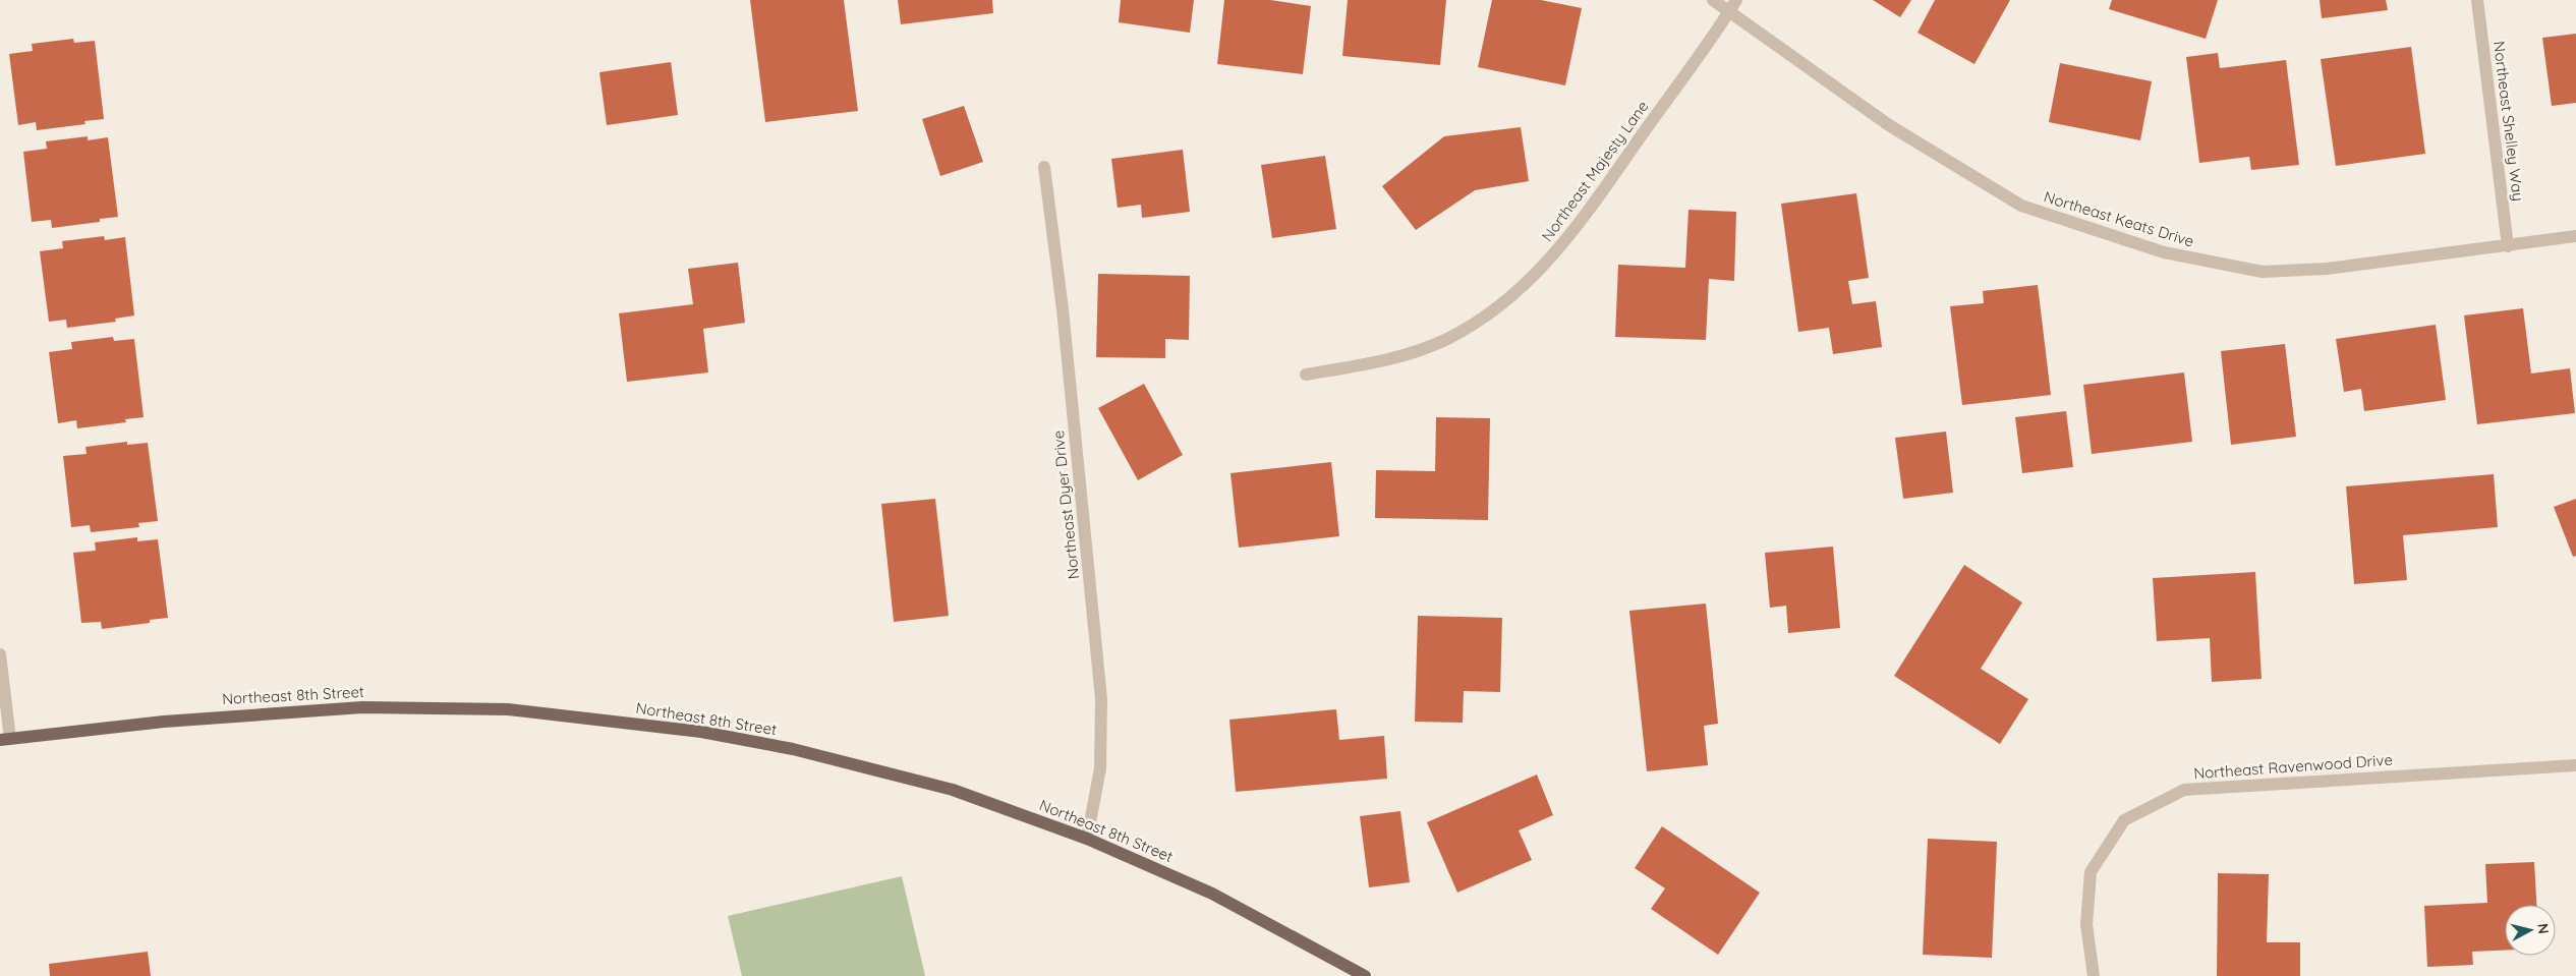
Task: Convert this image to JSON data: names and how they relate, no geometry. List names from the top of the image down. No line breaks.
{"streets":{"main road":["Northeast 8th Street"],"street":["Northeast Shelley Way","Northeast Majesty Lane","Northeast Keats Drive","Northeast Dyer Drive","Northeast Ravenwood Drive"]},"crossings":[["Northeast Shelley Way","Northeast Keats Drive"],["Northeast Majesty Lane","Northeast Keats Drive"],["Northeast Dyer Drive","Northeast 8th Street"]],"north":"right"}
